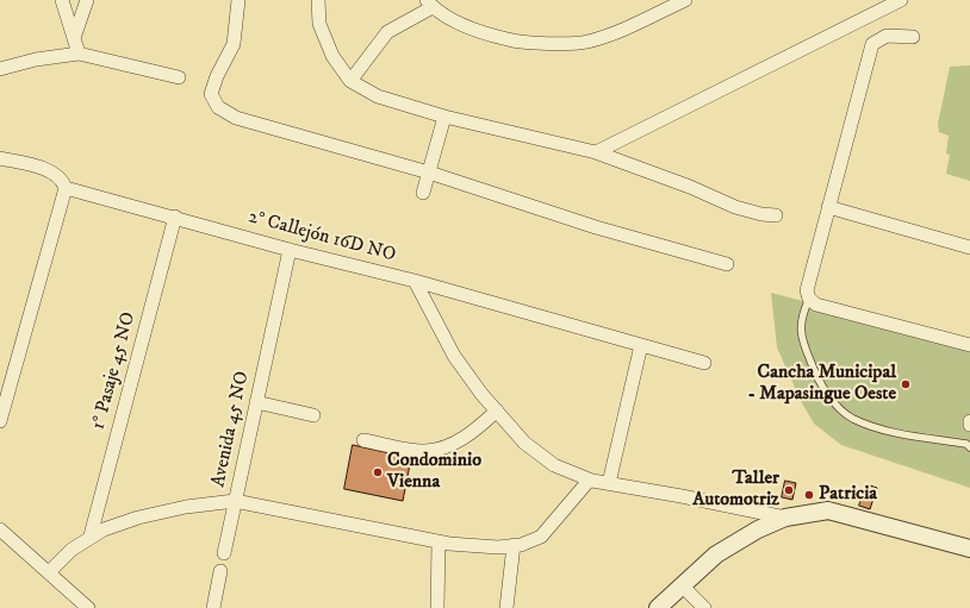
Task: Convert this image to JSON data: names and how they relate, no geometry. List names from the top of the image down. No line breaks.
{"streets":{"street":["2° Callejón 16D NO","1° Pasaje 45 NO","Avenida 45 NO"]},"crossings":[["2° Callejón 16D NO","1° Pasaje 45 NO"],["2° Callejón 16D NO","Avenida 45 NO"],["1° Pasaje 45 NO","Avenida 45 NO"]],"places":["Cancha Municipal - Mapasingue Oeste","Condominio Vienna","Taller Automotriz","Patricia"]}
